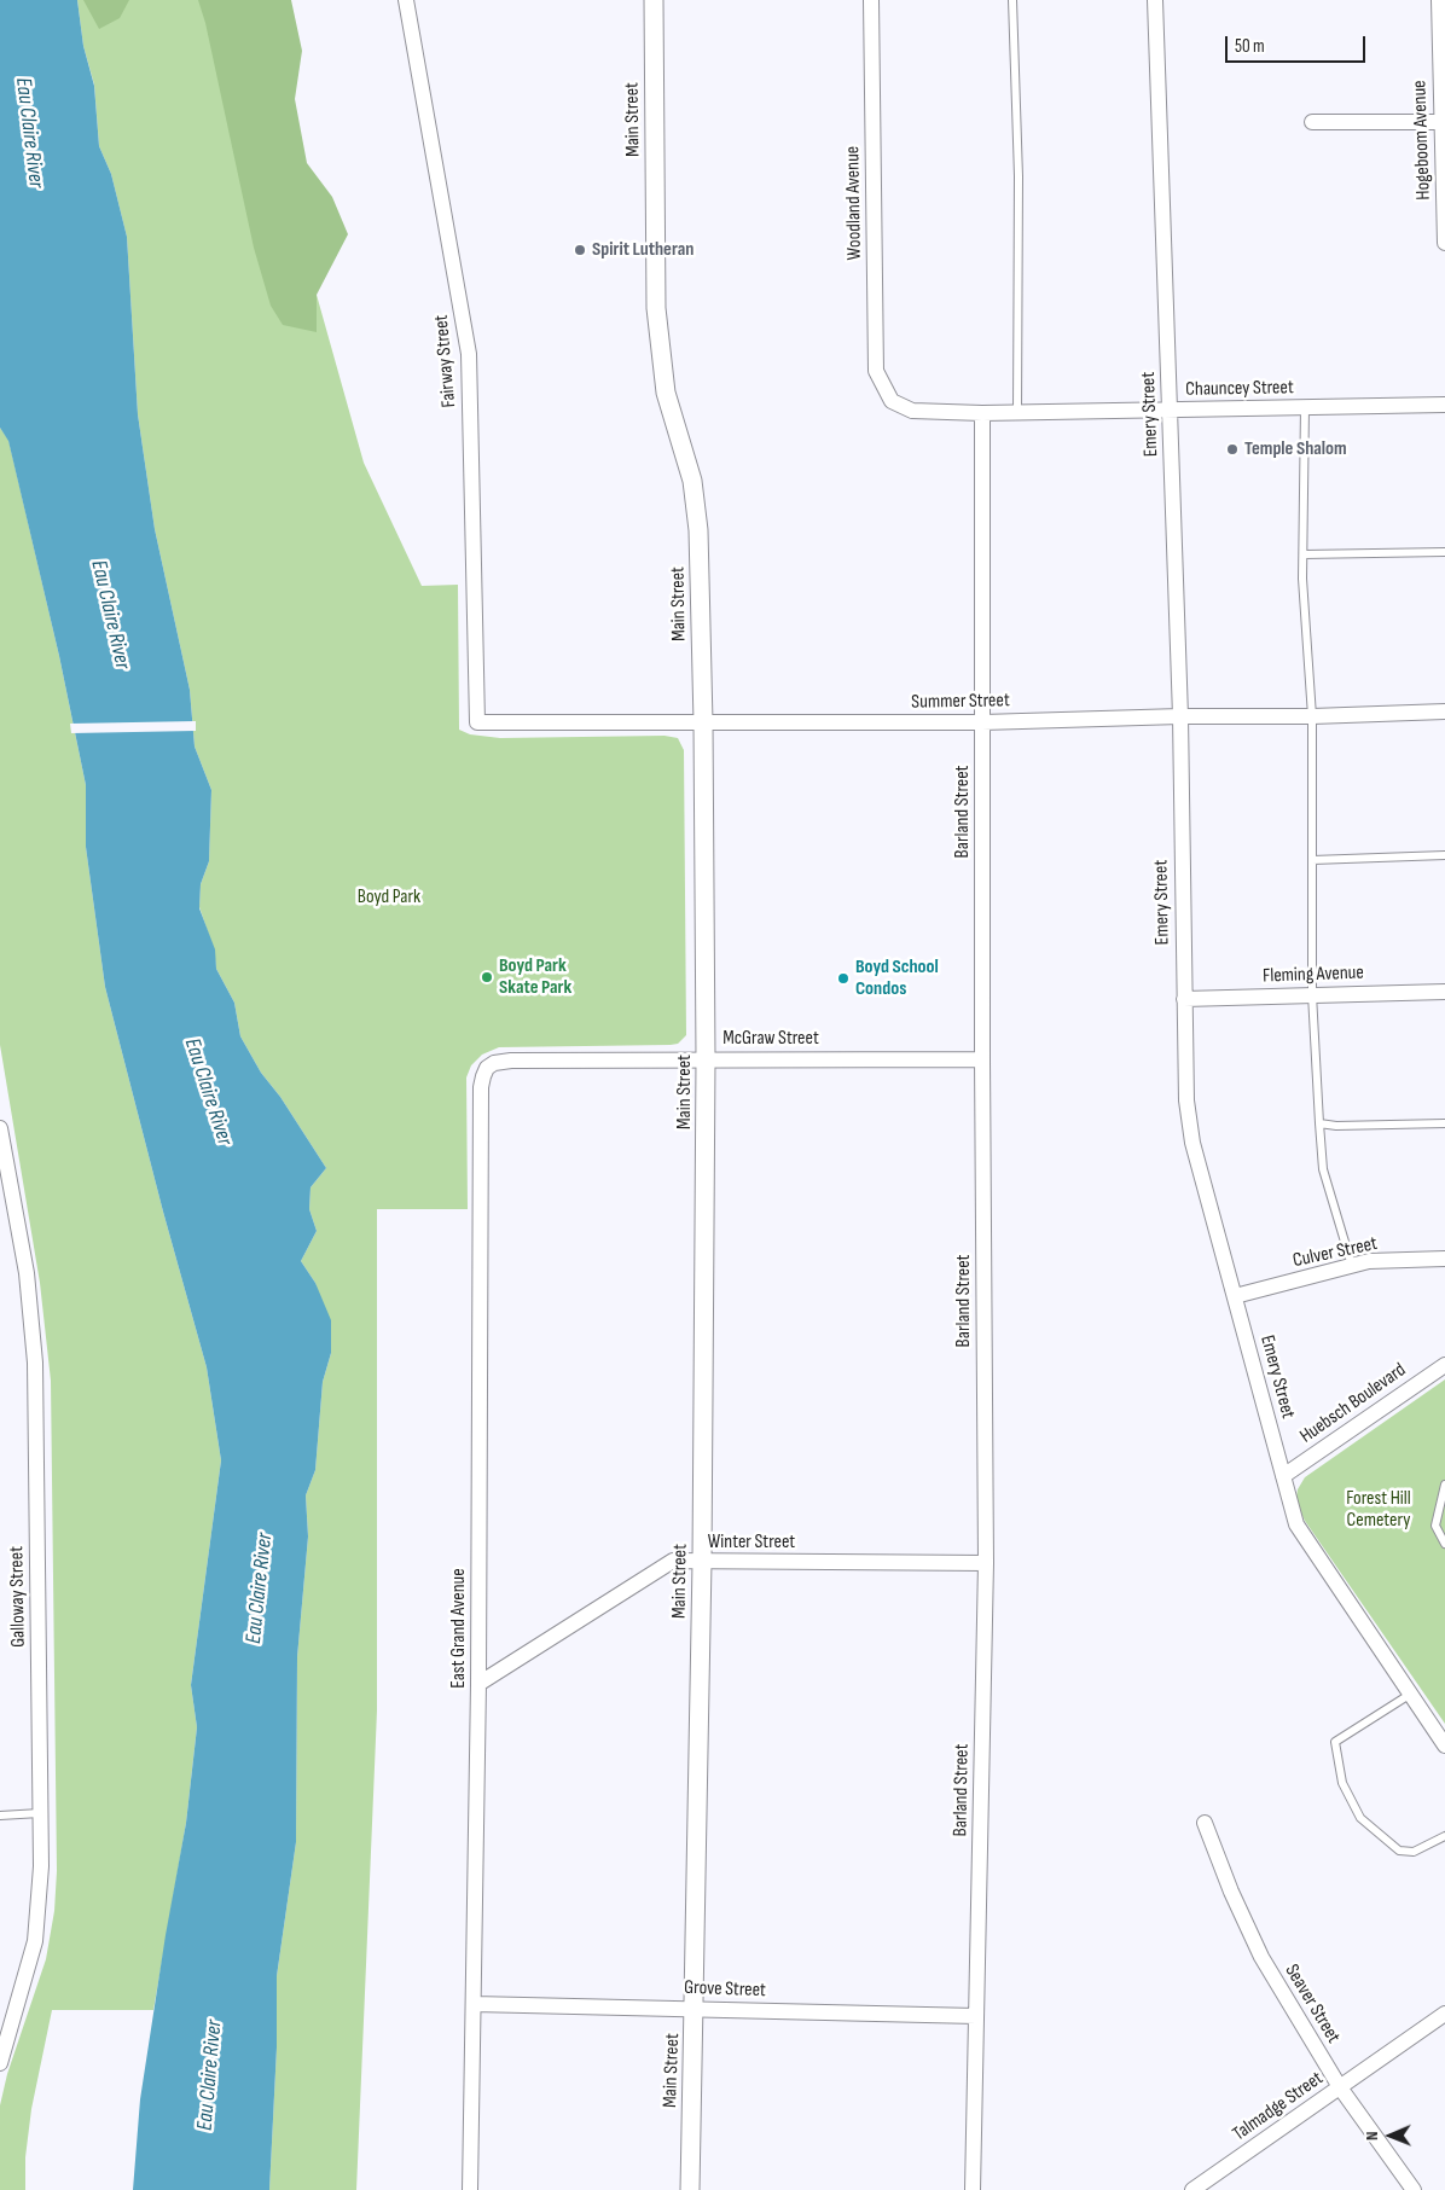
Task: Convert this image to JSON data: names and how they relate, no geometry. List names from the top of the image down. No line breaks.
{"streets":{"street":["Main Street","Hogeboom Avenue","Woodland Avenue","Fairway Street","Chauncey Street","Emery Street","Summer Street","Barland Street","Fleming Avenue","McGraw Street","Culver Street","Huebsch Boulevard","Winter Street","Galloway Street","East Grand Avenue","Grove Street","Seaver Street","Talmadge Street"]},"crossings":[["Main Street","Summer Street"],["Main Street","McGraw Street"],["Main Street","Winter Street"],["Main Street","Grove Street"],["Woodland Avenue","Chauncey Street"],["Fairway Street","Summer Street"],["Chauncey Street","Emery Street"],["Chauncey Street","Barland Street"],["Emery Street","Summer Street"],["Emery Street","Fleming Avenue"],["Emery Street","Culver Street"],["Emery Street","Huebsch Boulevard"],["Summer Street","Barland Street"],["Barland Street","McGraw Street"],["Barland Street","Winter Street"],["Barland Street","Grove Street"],["McGraw Street","East Grand Avenue"],["Winter Street","East Grand Avenue"],["East Grand Avenue","Grove Street"],["Seaver Street","Talmadge Street"]],"water":["Eau Claire River"],"parks":["Boyd Park","Forest Hill Cemetery"],"places":["Spirit Lutheran","Temple Shalom","Boyd Park Skate Park","Boyd School Condos"],"scale_bar":"50 m","north":"left"}
